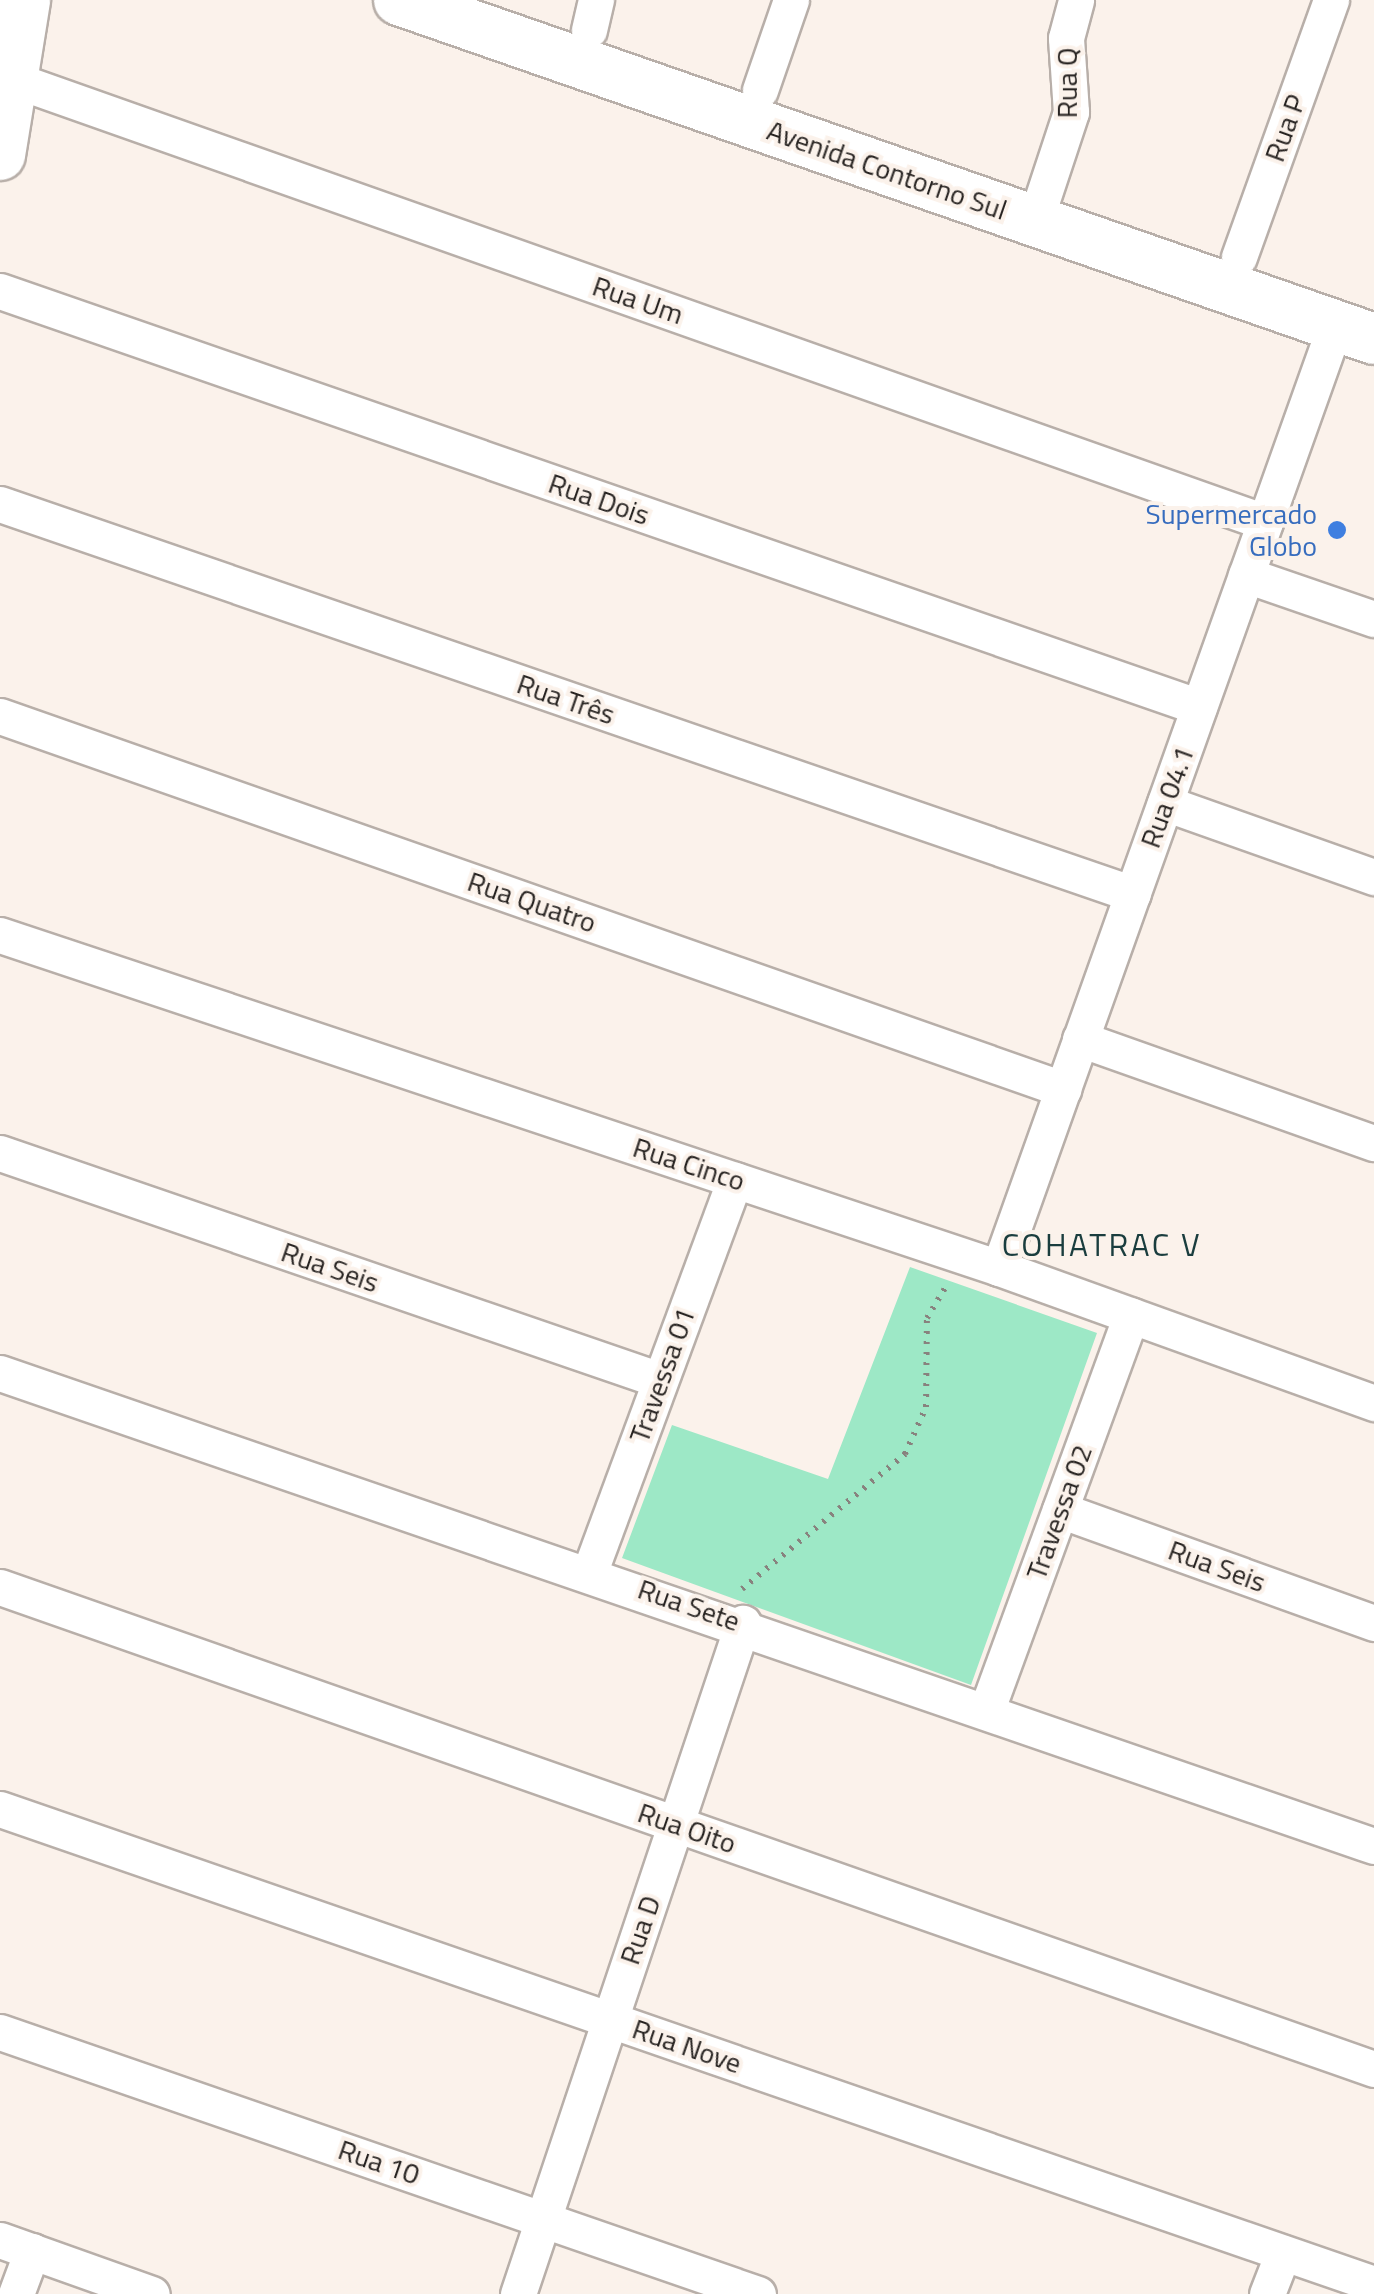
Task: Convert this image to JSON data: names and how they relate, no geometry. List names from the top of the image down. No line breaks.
{"streets":{"main road":["Avenida Contorno Sul"],"street":["Rua Q","Rua P","Rua Um","Rua Dois","Rua Três","Rua 04.1","Rua Quatro","Rua Cinco","Rua Seis","Travessa 01","Travessa 02","Rua Sete","Rua Oito","Rua D","Rua Nove","Rua 10"]},"crossings":[["Rua Q","Avenida Contorno Sul"],["Rua P","Avenida Contorno Sul"],["Avenida Contorno Sul","Rua 04.1"],["Rua Um","Rua 04.1"],["Rua Dois","Rua 04.1"],["Rua Três","Rua 04.1"],["Rua 04.1","Rua Quatro"],["Rua 04.1","Rua Cinco"],["Rua Cinco","Travessa 01"],["Rua Cinco","Travessa 02"],["Rua Seis","Travessa 01"],["Rua Seis","Travessa 02"],["Travessa 01","Rua Sete"],["Travessa 02","Rua Sete"],["Rua Sete","Rua D"],["Rua Oito","Rua D"],["Rua D","Rua Nove"],["Rua D","Rua 10"]],"districts":["COHATRAC V"],"places":["Supermercado Globo"]}
